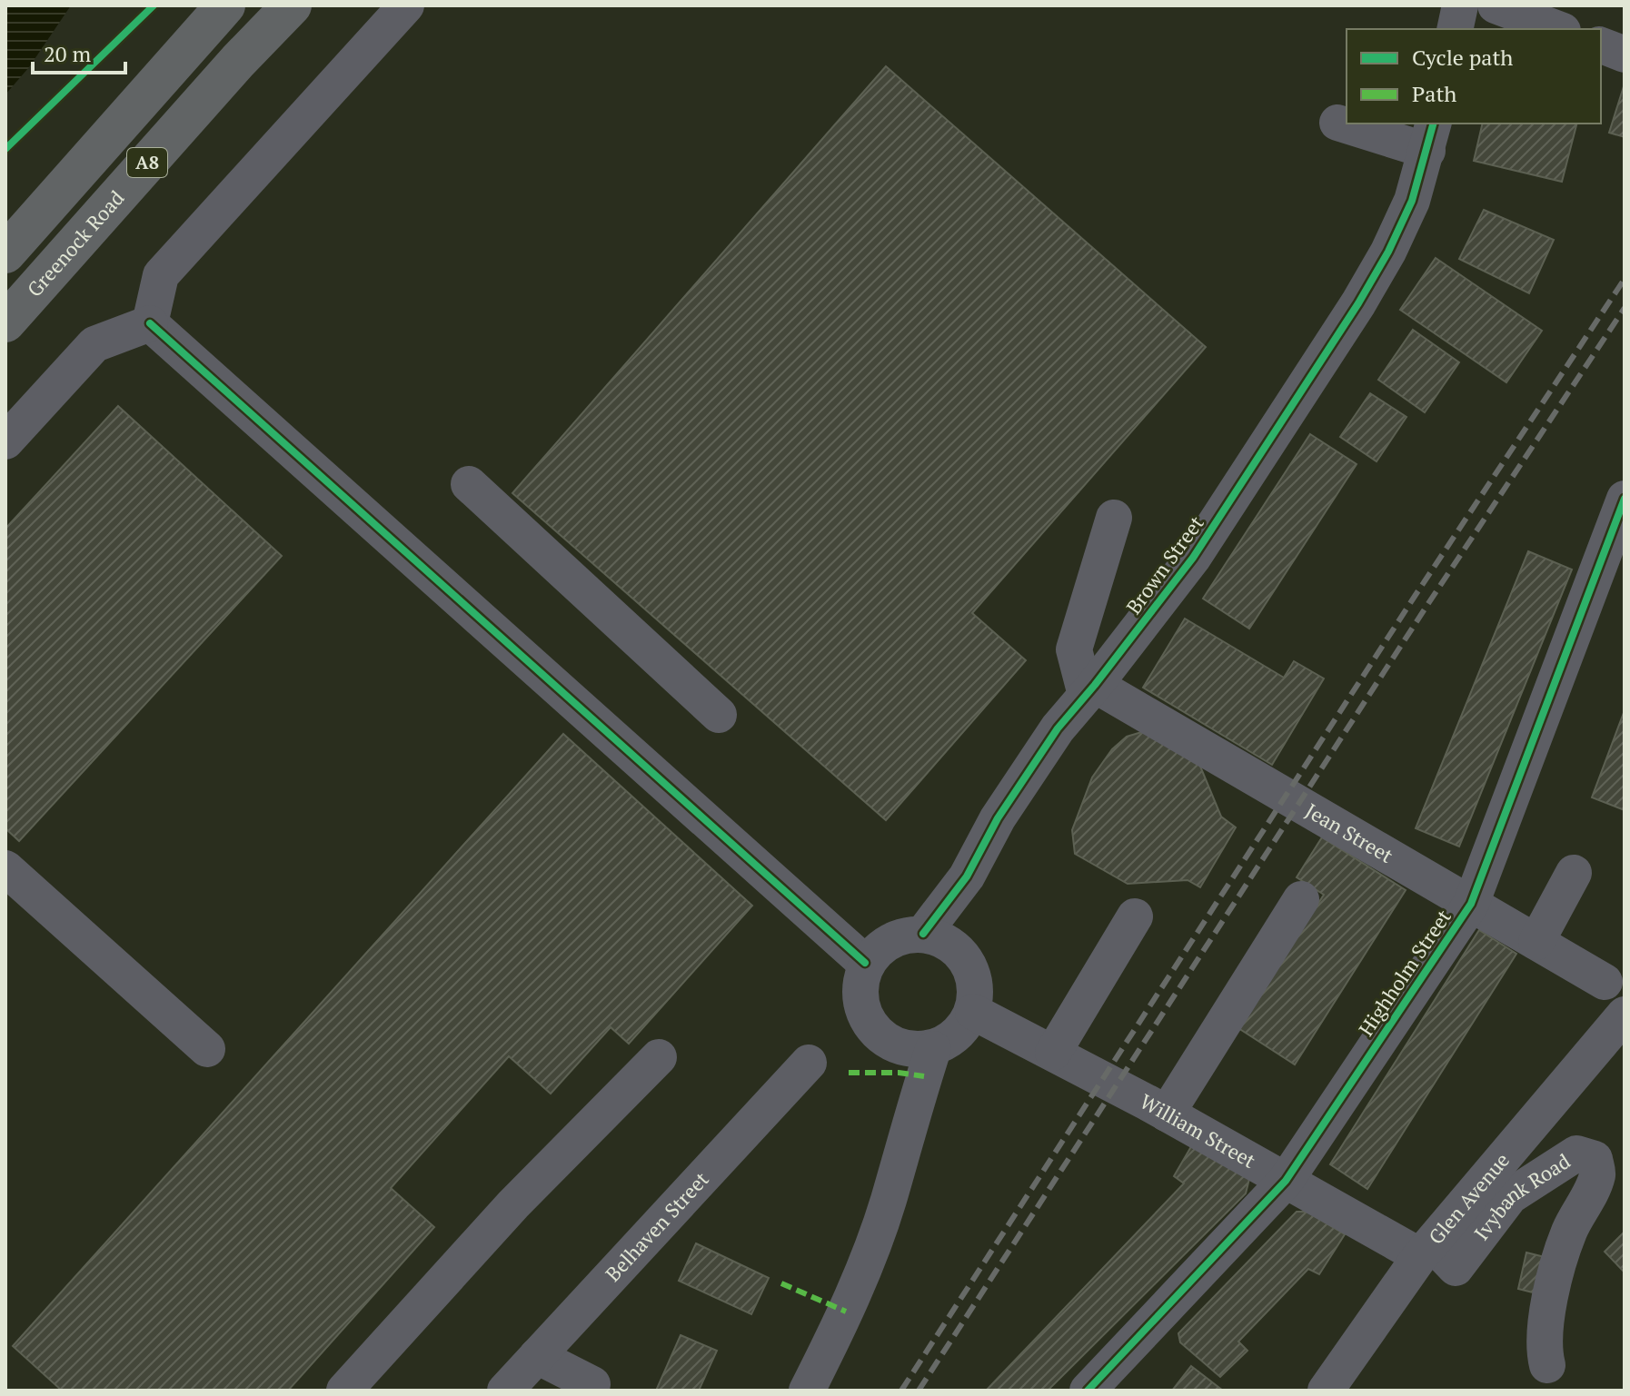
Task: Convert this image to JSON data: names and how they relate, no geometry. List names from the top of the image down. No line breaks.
{"streets":{"highway":["A8","Greenock Road"],"street":["Brown Street","Jean Street","Highholm Street","William Street","Glen Avenue","Ivybank Road","Belhaven Street"]},"crossings":[["Brown Street","Jean Street"],["Brown Street","William Street"],["Jean Street","Highholm Street"],["Highholm Street","William Street"],["William Street","Glen Avenue"],["William Street","Ivybank Road"],["Glen Avenue","Ivybank Road"]],"legend":["Cycle path","Path"],"scale_bar":"20 m"}
